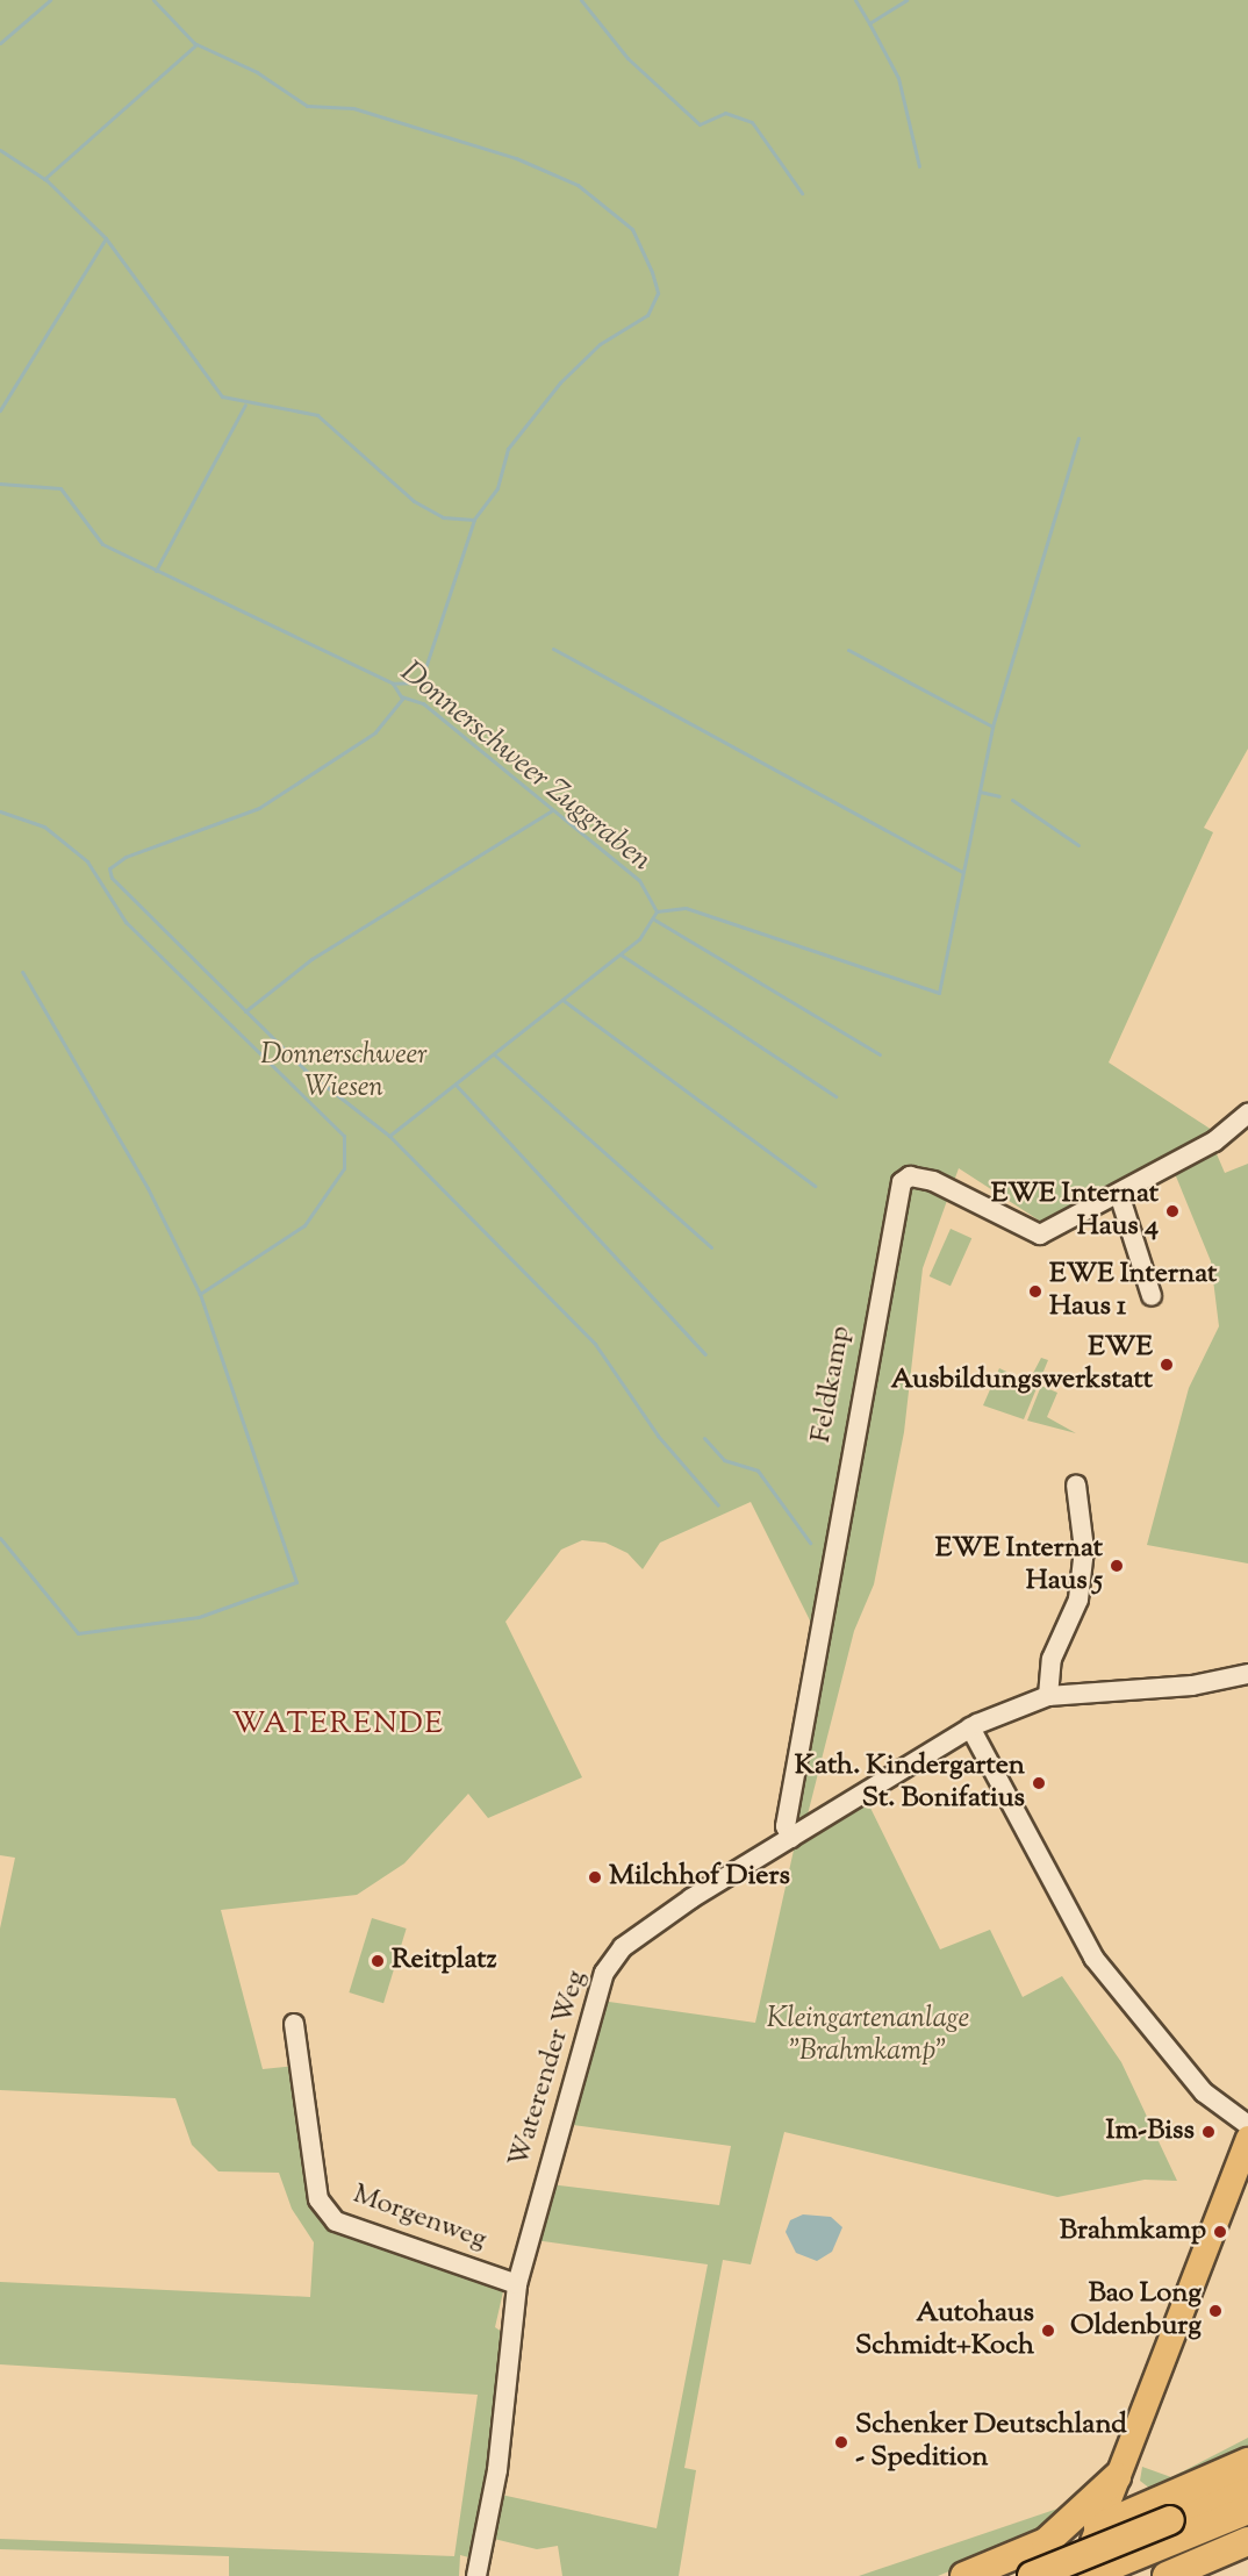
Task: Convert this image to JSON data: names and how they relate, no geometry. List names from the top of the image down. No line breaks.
{"streets":{"street":["Feldkamp","Waterender Weg","Morgenweg"]},"crossings":[["Feldkamp","Waterender Weg"],["Waterender Weg","Morgenweg"]],"districts":["WATERENDE"],"water":["Donnerschweer Zuggraben"],"parks":["Donnerschweer Wiesen","Kleingartenanlage \"Brahmkamp\""],"places":["EWE Internat Haus 4","EWE Internat Haus 1","EWE Ausbildungswerkstatt","EWE Internat Haus 5","Kath. Kindergarten St. Bonifatius","Milchhof Diers","Reitplatz","Im-Biss","Brahmkamp","Bao Long Oldenburg","Autohaus Schmidt+Koch","Schenker Deutschland - Spedition"]}
